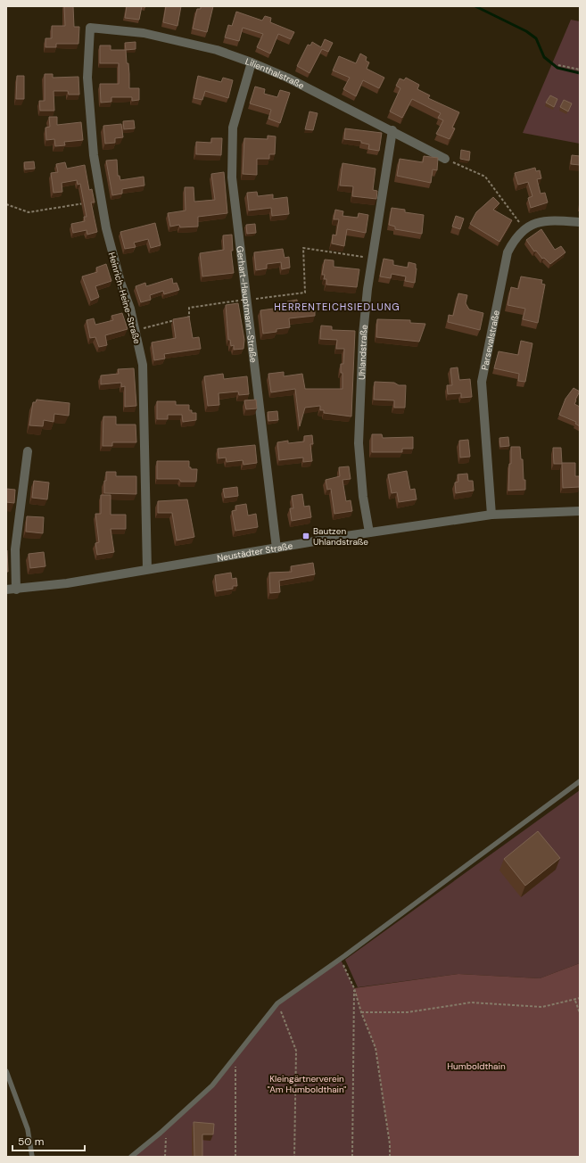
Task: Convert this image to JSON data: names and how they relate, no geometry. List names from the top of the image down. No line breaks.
{"streets":{"street":["Lilienthalstraße","Heinrich-Heine-Straße","Gerhart-Hauptmann-Straße","Parsevalstraße","Uhlandstraße","Neustädter Straße"]},"crossings":[["Lilienthalstraße","Heinrich-Heine-Straße"],["Lilienthalstraße","Gerhart-Hauptmann-Straße"],["Lilienthalstraße","Uhlandstraße"],["Heinrich-Heine-Straße","Neustädter Straße"],["Gerhart-Hauptmann-Straße","Neustädter Straße"],["Parsevalstraße","Neustädter Straße"],["Uhlandstraße","Neustädter Straße"]],"districts":["HERRENTEICHSIEDLUNG"],"parks":["Humboldthain","Kleingärtnerverein \"Am Humboldthain\""],"places":{"transit":["Bautzen Uhlandstraße"]},"scale_bar":"50 m"}
